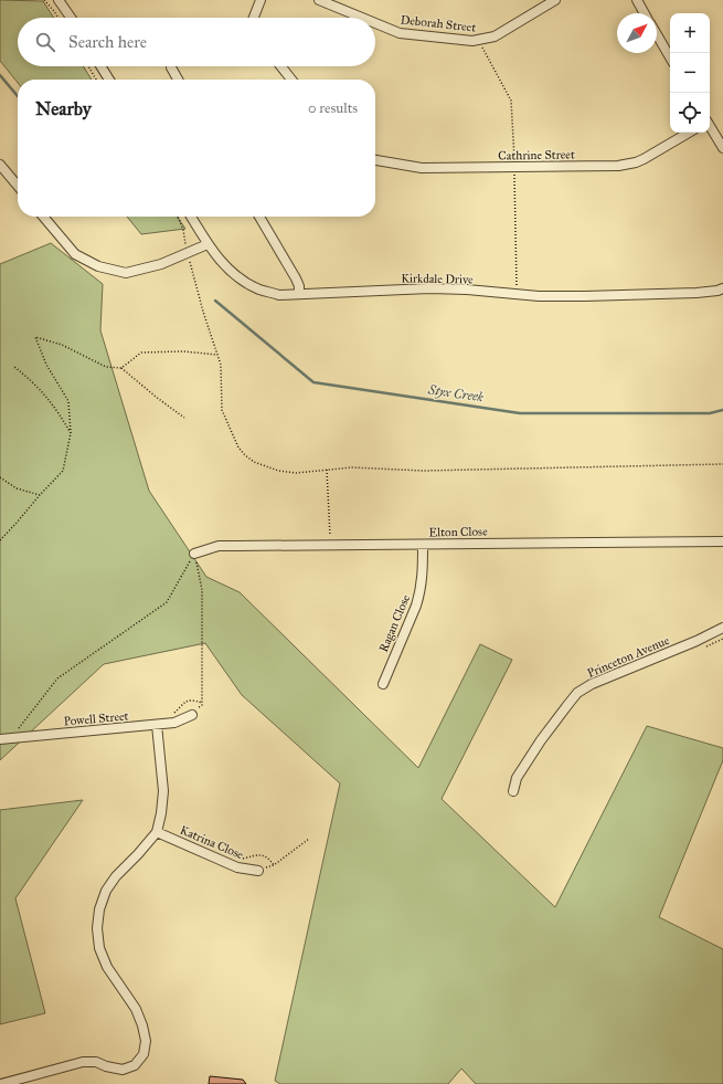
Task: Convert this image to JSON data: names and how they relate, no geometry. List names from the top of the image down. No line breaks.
{"streets":{"street":["Deborah Street","Cathrine Street","Kirkdale Drive","Elton Close","Ragan Close","Princeton Avenue","Powell Street","Katrina Close"]},"crossings":[["Elton Close","Ragan Close"]],"water":["Styx Creek"],"north":"top right","page":{"map_buttons":["+","−"],"search":"Search here","heading":["Nearby","0 results"]}}
